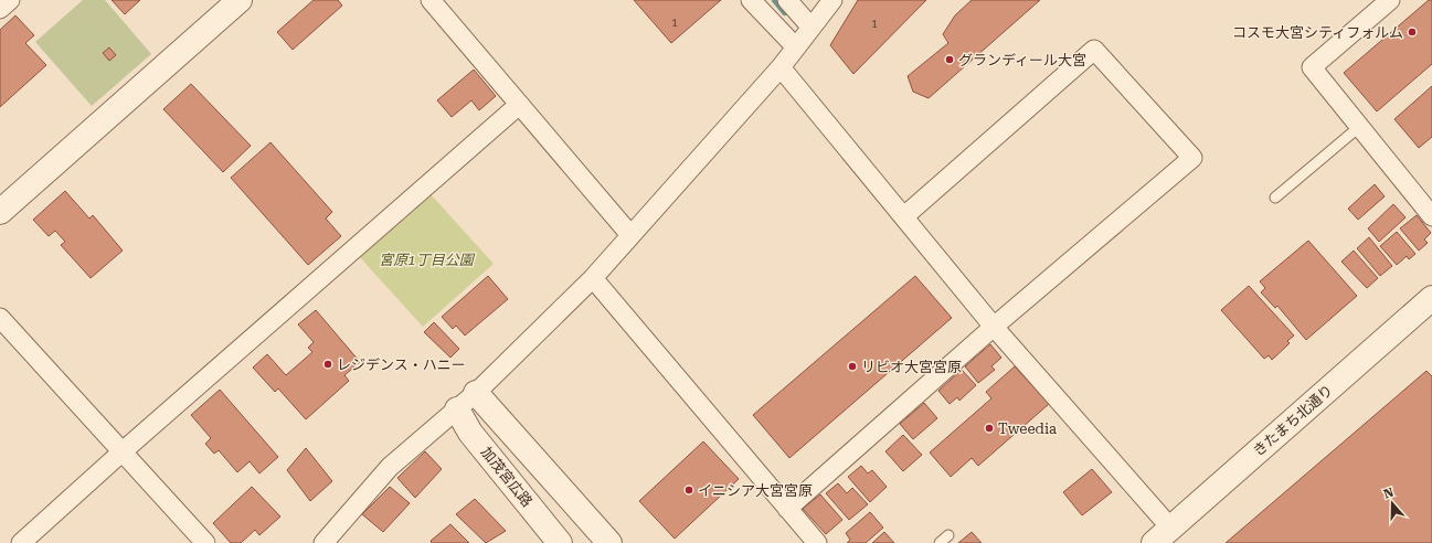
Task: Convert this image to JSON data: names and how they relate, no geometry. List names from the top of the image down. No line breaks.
{"streets":{"street":["きたまち北通り","加茂宮広路"]},"parks":["宮原1丁目公園"],"places":["コスモ大宮シティフォルム","グランディール大宮","レジデンス・ハニー","リビオ大宮宮原","Tweedia","イニシア大宮宮原"],"house_numbers":["1","1"],"north":"top"}
